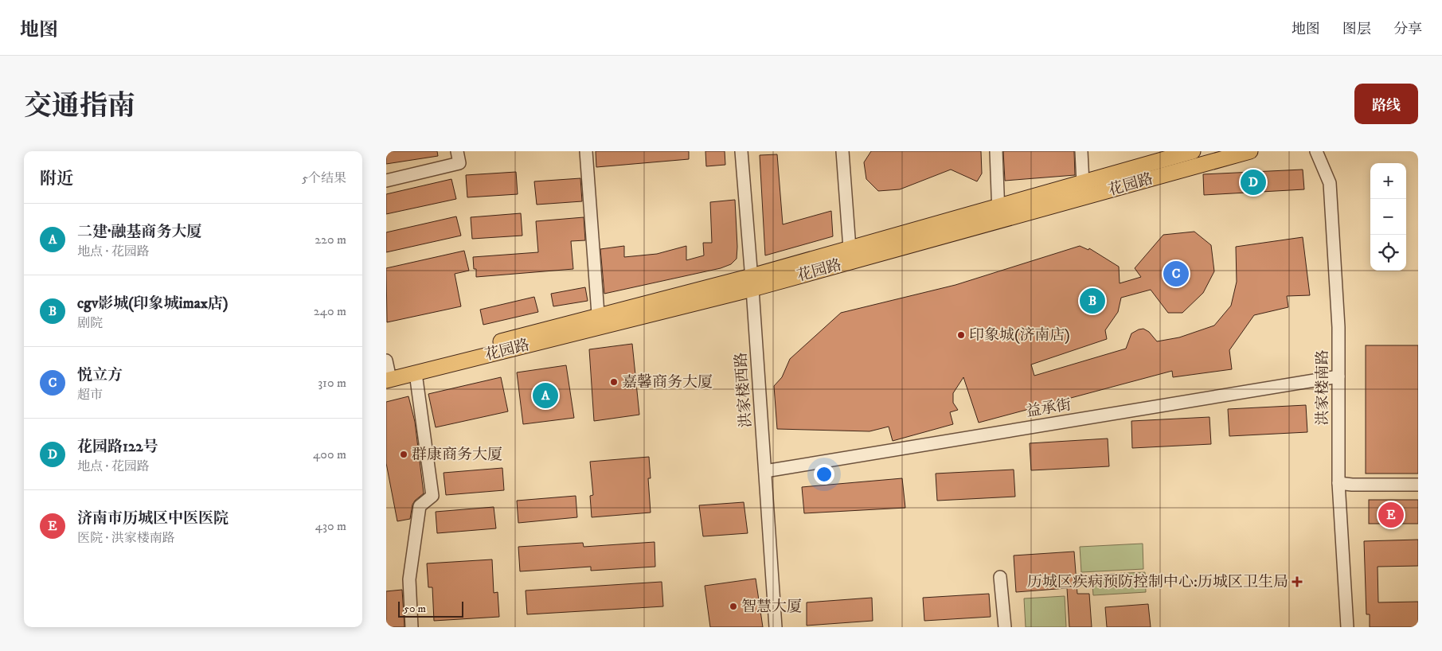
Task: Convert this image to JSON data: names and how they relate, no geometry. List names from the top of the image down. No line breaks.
{"streets":{"main road":["花园路"],"street":["洪家楼南路","洪家楼西路","益承街"]},"crossings":[["花园路","洪家楼西路"],["洪家楼南路","益承街"],["洪家楼西路","益承街"]],"places":{"other":["印象城(济南店)","嘉馨商务大厦","群康商务大厦","智慧大厦"],"health":["历城区疾病预防控制中心:历城区卫生局"]},"scale_bar":"50 m","page":{"header":"地图","nav":["地图","图层","分享"],"title":"交通指南","buttons":"路线","heading":["附近","5个结果"],"map_buttons":["+","−"],"pins":["D","C","B","A","E"],"list":[{"mark":"A","name":"二建·融基商务大厦","note":"地点 · 花园路","value":"220 m"},{"mark":"B","name":"cgv影城(印象城imax店)","note":"剧院","value":"240 m"},{"mark":"C","name":"悦立方","note":"超市","value":"310 m"},{"mark":"D","name":"花园路122号","note":"地点 · 花园路","value":"400 m"},{"mark":"E","name":"济南市历城区中医医院","note":"医院 · 洪家楼南路","value":"430 m"}],"scale":"50 m"}}
